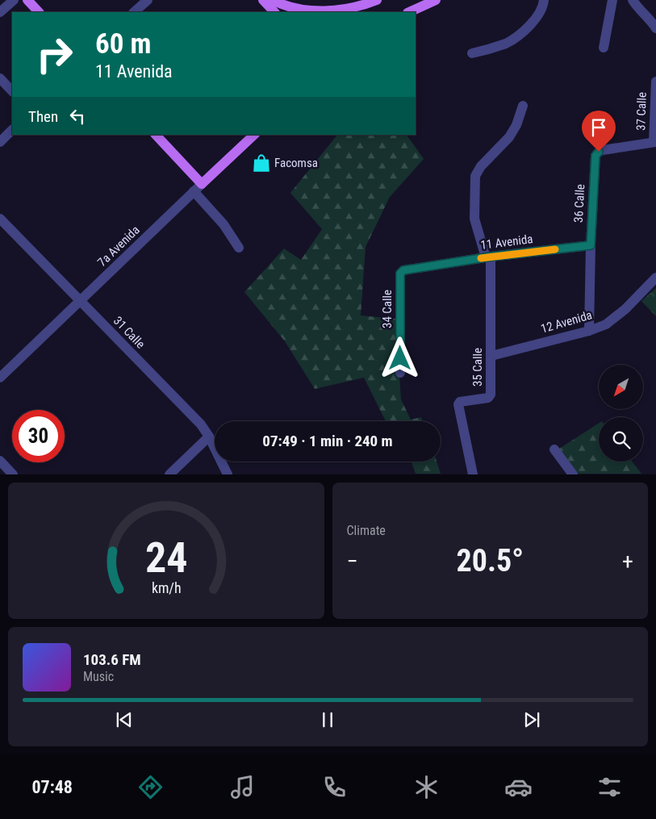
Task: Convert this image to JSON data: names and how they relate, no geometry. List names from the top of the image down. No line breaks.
{"streets":{"main road":["7a Avenida"],"street":["37 Calle","36 Calle","11 Avenida","34 Calle","12 Avenida","31 Calle","35 Calle"]},"crossings":[["37 Calle","36 Calle"],["36 Calle","11 Avenida"],["36 Calle","12 Avenida"],["11 Avenida","34 Calle"],["11 Avenida","35 Calle"],["7a Avenida","31 Calle"],["12 Avenida","35 Calle"]],"places":{"shop":["Facomsa"]},"north":"bottom left","page":{"turn":["60 m","11 Avenida"],"then":"Then","limit":"30","trip":"07:49 · 1 min · 240 m","tile":"Climate","heat":["−","20.5°","+"],"song":["103.6 FM","Music"],"tabs":"07:48","gauge":["24","km/h"]}}
